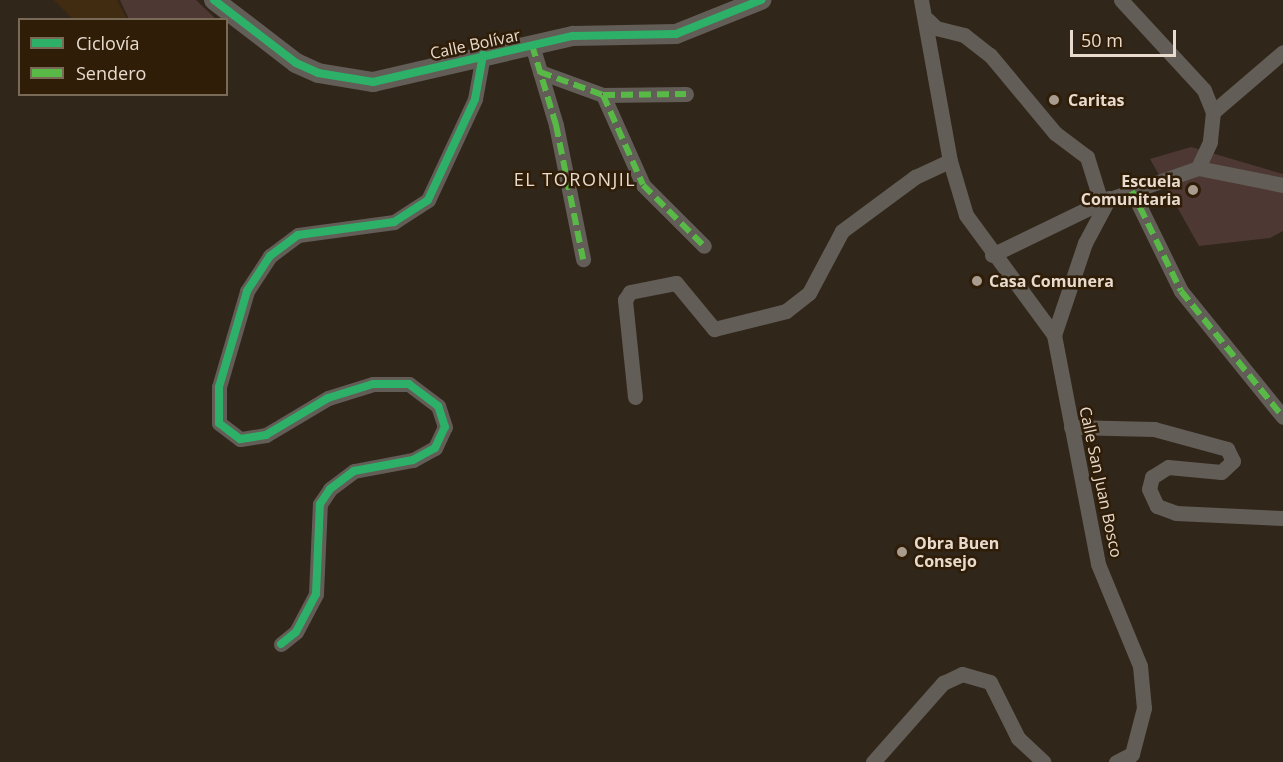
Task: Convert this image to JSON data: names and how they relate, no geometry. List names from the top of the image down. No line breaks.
{"streets":{"street":["Calle Bolívar","Calle San Juan Bosco"]},"districts":["EL TORONJIL"],"places":["Caritas","Escuela Comunitaria","Casa Comunera","Obra Buen Consejo"],"legend":["Ciclovía","Sendero"],"scale_bar":"50 m"}
